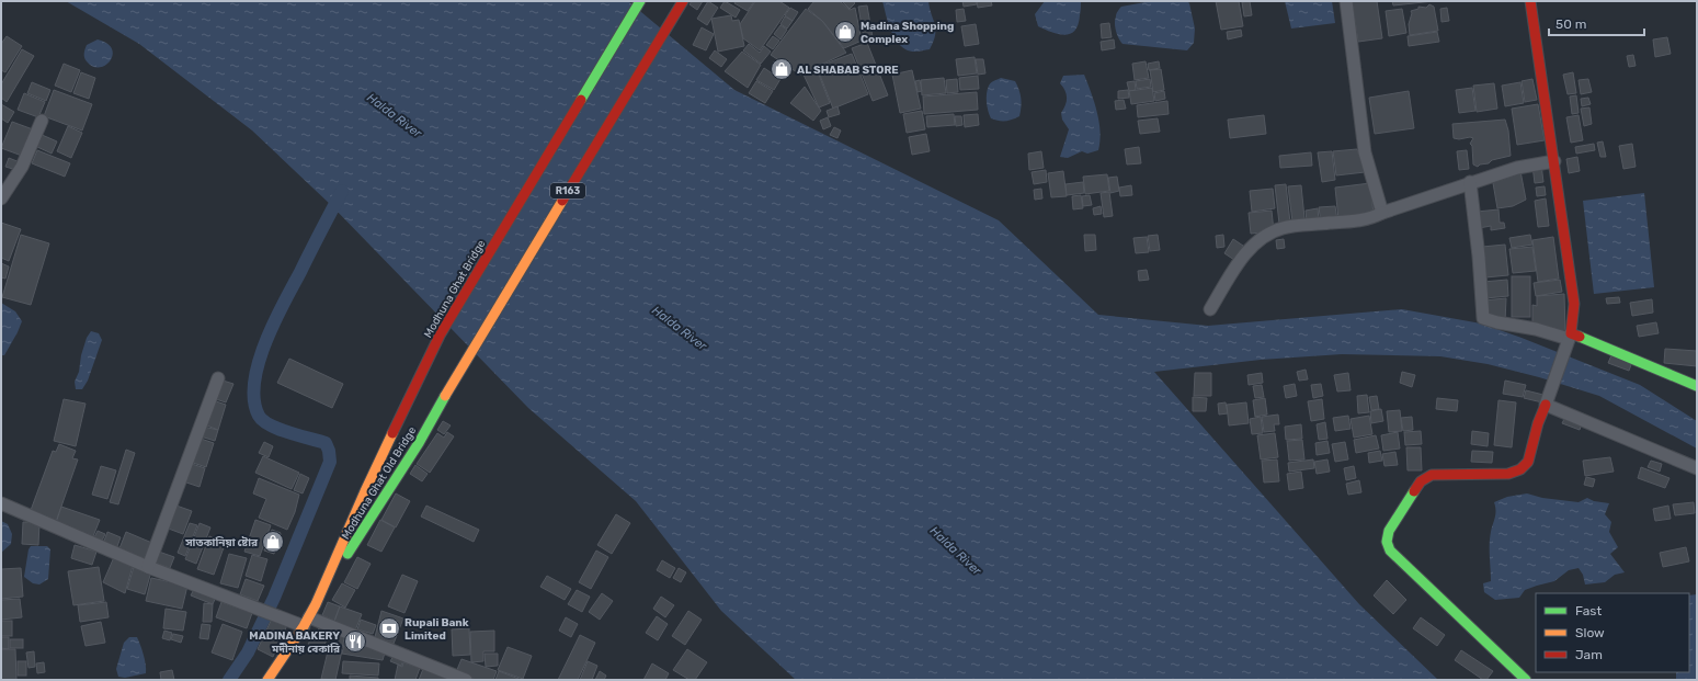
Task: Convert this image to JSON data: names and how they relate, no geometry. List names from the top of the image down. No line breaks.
{"streets":{"main road":["R163","Modhuna Ghat Bridge","Modhuna Ghat Old Bridge"]},"crossings":[["R163","Modhuna Ghat Bridge"],["R163","Modhuna Ghat Old Bridge"],["Modhuna Ghat Bridge","Modhuna Ghat Old Bridge"]],"water":["Halda River"],"places":{"shop":["Madina Shopping Complex","AL SHABAB STORE","সাতকানিয়া ষ্টোর"],"bank":["Rupali Bank Limited"],"restaurant":["MADINA BAKERY মদীনায় বেকারি"]},"legend":["Fast","Slow","Jam"],"scale_bar":"50 m"}
